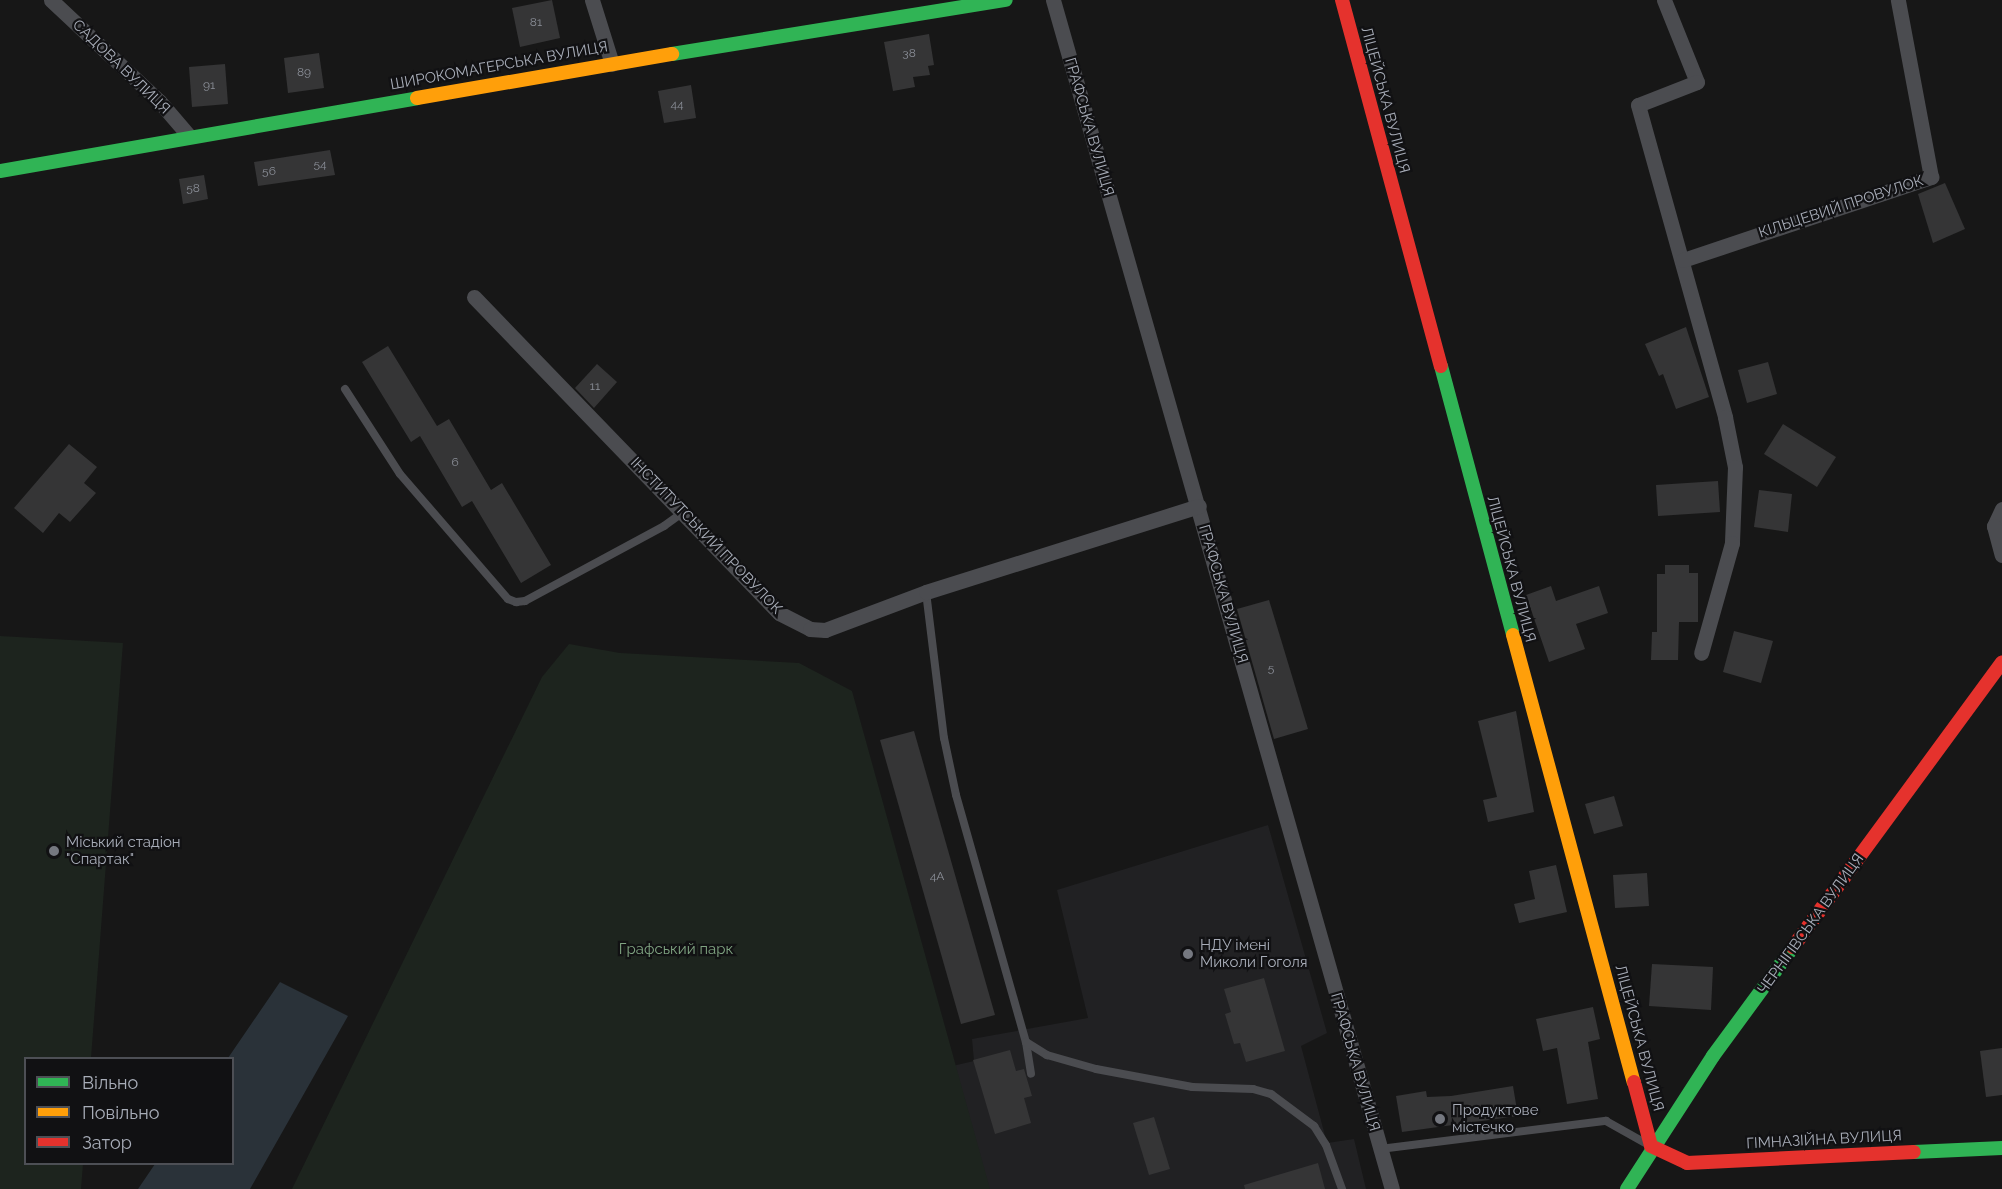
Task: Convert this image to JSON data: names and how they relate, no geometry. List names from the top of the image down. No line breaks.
{"streets":{"street":["ШИРОКОМАГЕРСЬКА ВУЛИЦЯ","САДОВА ВУЛИЦЯ","ЛІЦЕЙСЬКА ВУЛИЦЯ","ГРАФСЬКА ВУЛИЦЯ","КІЛЬЦЕВИЙ ПРОВУЛОК","ІНСТИТУТСЬКИЙ ПРОВУЛОК","ЧЕРНІГІВСЬКА ВУЛИЦЯ","ГІМНАЗІЙНА ВУЛИЦЯ"]},"crossings":[["ШИРОКОМАГЕРСЬКА ВУЛИЦЯ","САДОВА ВУЛИЦЯ"],["ЛІЦЕЙСЬКА ВУЛИЦЯ","ЧЕРНІГІВСЬКА ВУЛИЦЯ"],["ЛІЦЕЙСЬКА ВУЛИЦЯ","ГІМНАЗІЙНА ВУЛИЦЯ"],["ГРАФСЬКА ВУЛИЦЯ","ІНСТИТУТСЬКИЙ ПРОВУЛОК"],["ЧЕРНІГІВСЬКА ВУЛИЦЯ","ГІМНАЗІЙНА ВУЛИЦЯ"]],"parks":["Графський парк"],"places":["Міський стадіон \"Спартак\"","НДУ імені Миколи Гоголя","Продуктове містечко"],"house_numbers":["81","38","89","91","44","54","56","58","11","6","5","4А"],"legend":["Вільно","Повільно","Затор"]}
